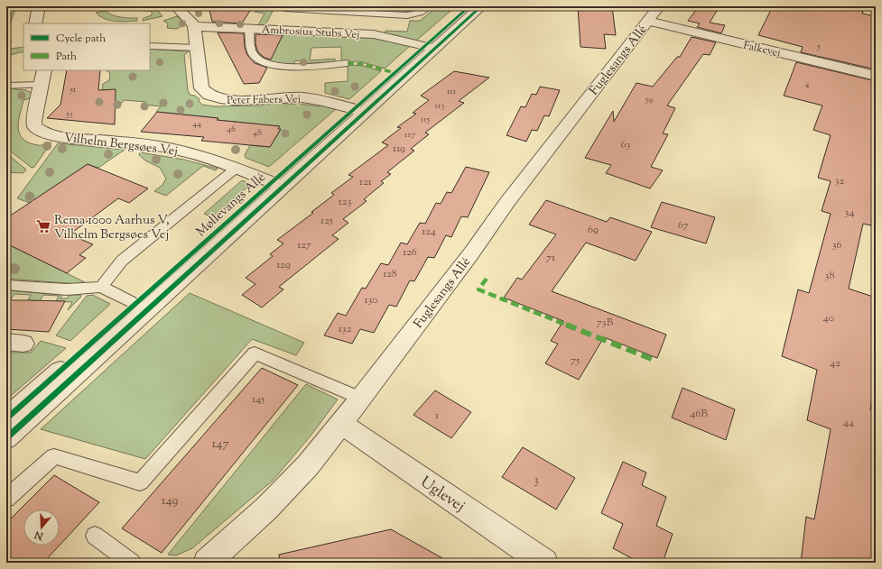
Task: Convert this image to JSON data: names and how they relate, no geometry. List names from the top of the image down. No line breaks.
{"streets":{"street":["Ambrosius Stubs Vej","Falkevej","Fuglesangs Allé","Peter Fabers Vej","Vilhelm Bergsøes Vej","Møllevangs Allé","Uglevej"]},"crossings":[["Ambrosius Stubs Vej","Peter Fabers Vej"],["Ambrosius Stubs Vej","Møllevangs Allé"],["Falkevej","Fuglesangs Allé"],["Fuglesangs Allé","Uglevej"],["Peter Fabers Vej","Møllevangs Allé"],["Vilhelm Bergsøes Vej","Møllevangs Allé"]],"places":{"supermarket":["Rema 1000 Aarhus V, Vilhelm Bergsøes Vej"]},"house_numbers":["5","4","51","111","59","113","53","115","44","46","48","117","63","119","32","121","123","34","125","67","69","124","127","36","126","71","129","128","38","130","40","73B","132","75","42","145","46B","1","44","147","3","149"],"legend":["Cycle path","Path"],"north":"bottom"}
